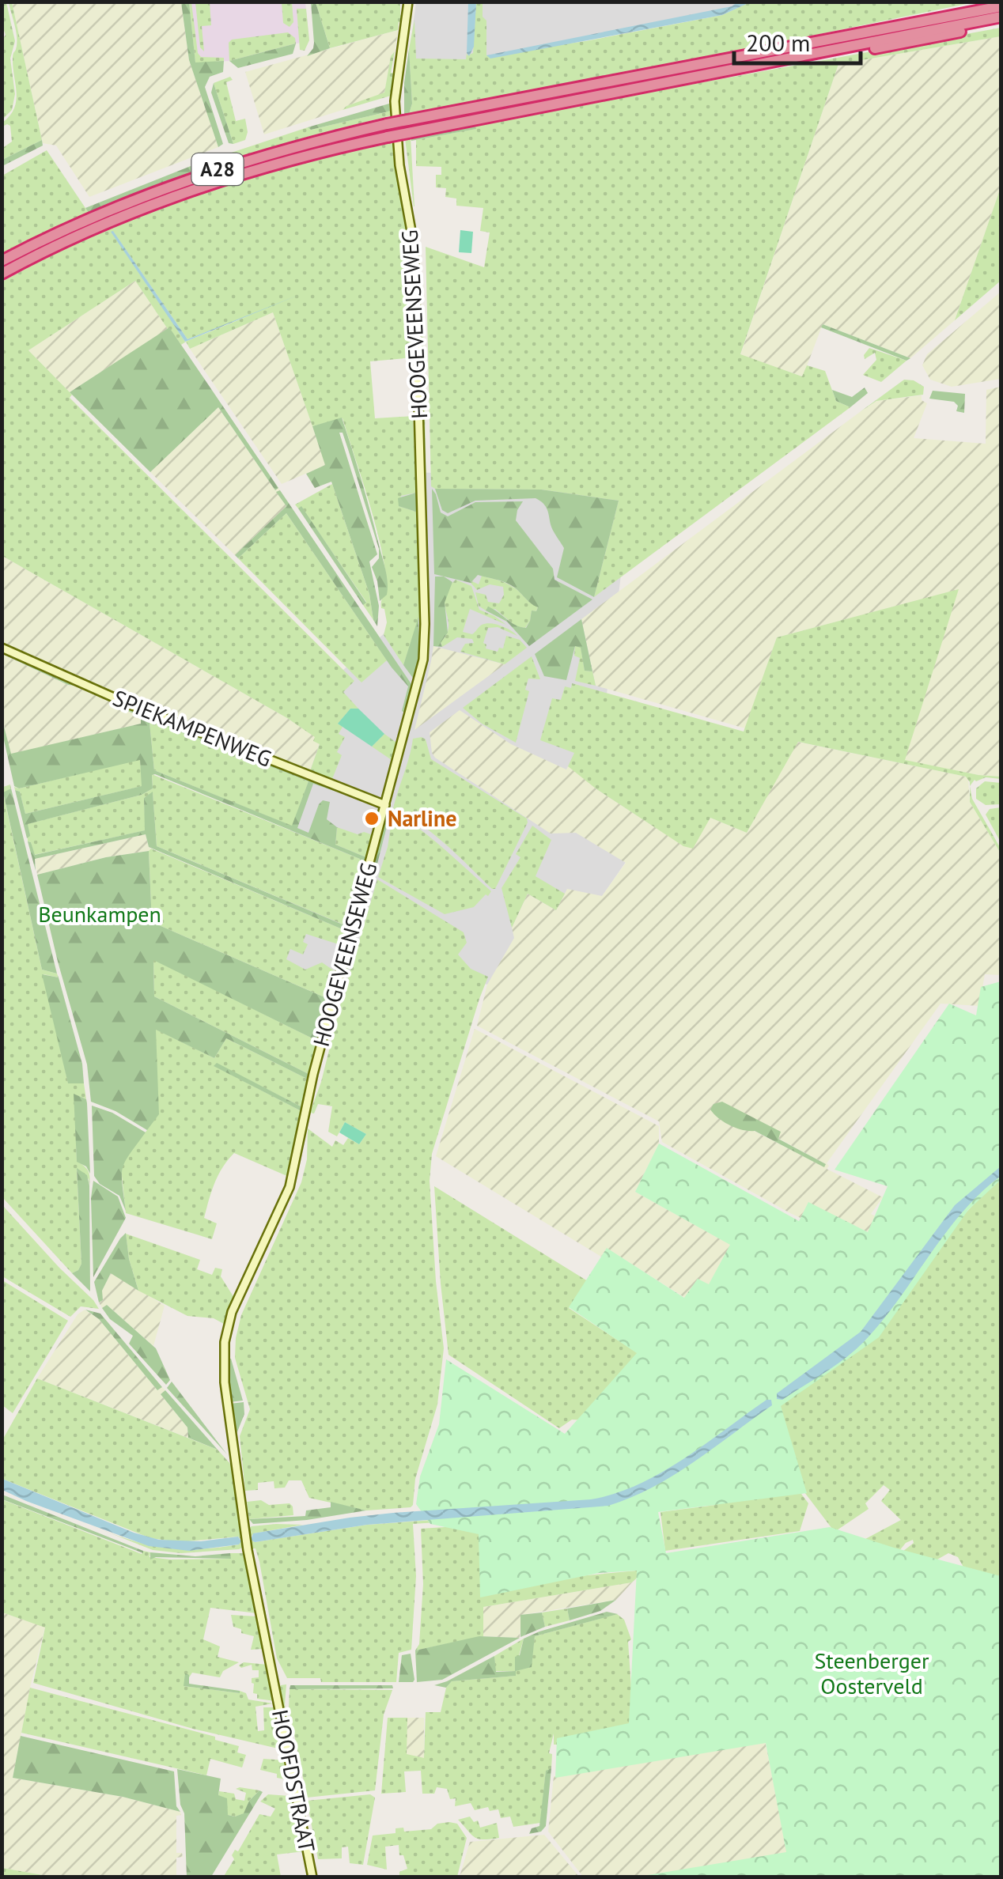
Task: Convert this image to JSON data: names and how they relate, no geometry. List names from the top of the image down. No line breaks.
{"streets":{"highway":["A28"],"main road":["HOOGEVEENSEWEG","SPIEKAMPENWEG","HOOFDSTRAAT"]},"crossings":[["A28","HOOGEVEENSEWEG"],["HOOGEVEENSEWEG","SPIEKAMPENWEG"],["HOOGEVEENSEWEG","HOOFDSTRAAT"]],"parks":["Beunkampen","Steenberger Oosterveld"],"places":["Narline"],"scale_bar":"200 m"}
